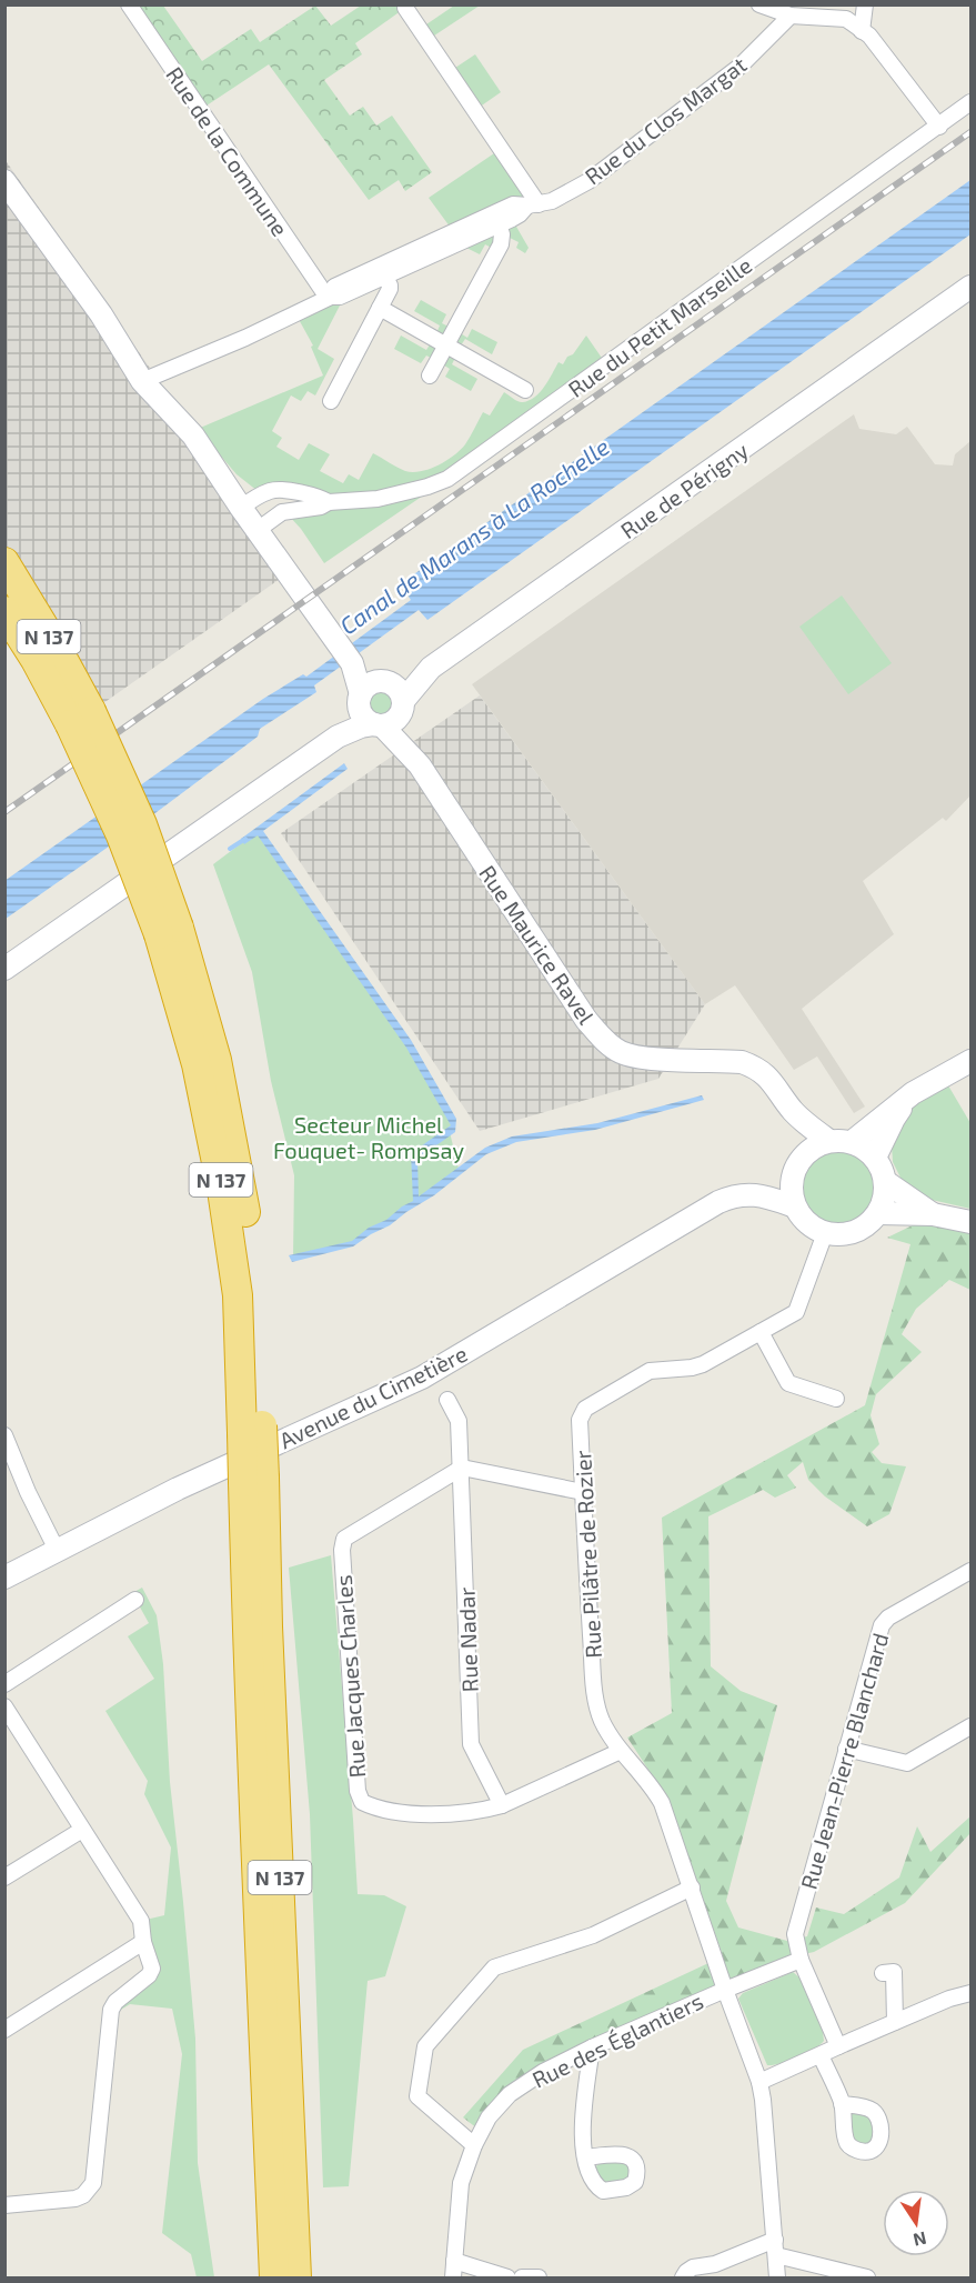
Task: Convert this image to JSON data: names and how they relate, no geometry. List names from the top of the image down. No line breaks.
{"streets":{"highway":["N 137"],"street":["Rue du Clos Margat","Rue de la Commune","Rue du Petit Marseille","Rue de Périgny","Rue Maurice Ravel","Avenue du Cimetière","Rue Pilâtre de Rozier","Rue Nadar","Rue Jacques Charles","Rue Jean-Pierre Blanchard","Rue des Églantiers"]},"crossings":[["Rue du Clos Margat","Rue de la Commune"],["Rue de Périgny","Rue Maurice Ravel"],["Rue Maurice Ravel","Avenue du Cimetière"],["Rue Maurice Ravel","Rue Pilâtre de Rozier"],["Avenue du Cimetière","Rue Pilâtre de Rozier"],["Rue Pilâtre de Rozier","Rue Jacques Charles"],["Rue Pilâtre de Rozier","Rue des Églantiers"],["Rue Nadar","Rue Jacques Charles"],["Rue Jean-Pierre Blanchard","Rue des Églantiers"]],"water":["Canal de Marans à La Rochelle"],"parks":["Secteur Michel Fouquet- Rompsay"],"north":"bottom"}
